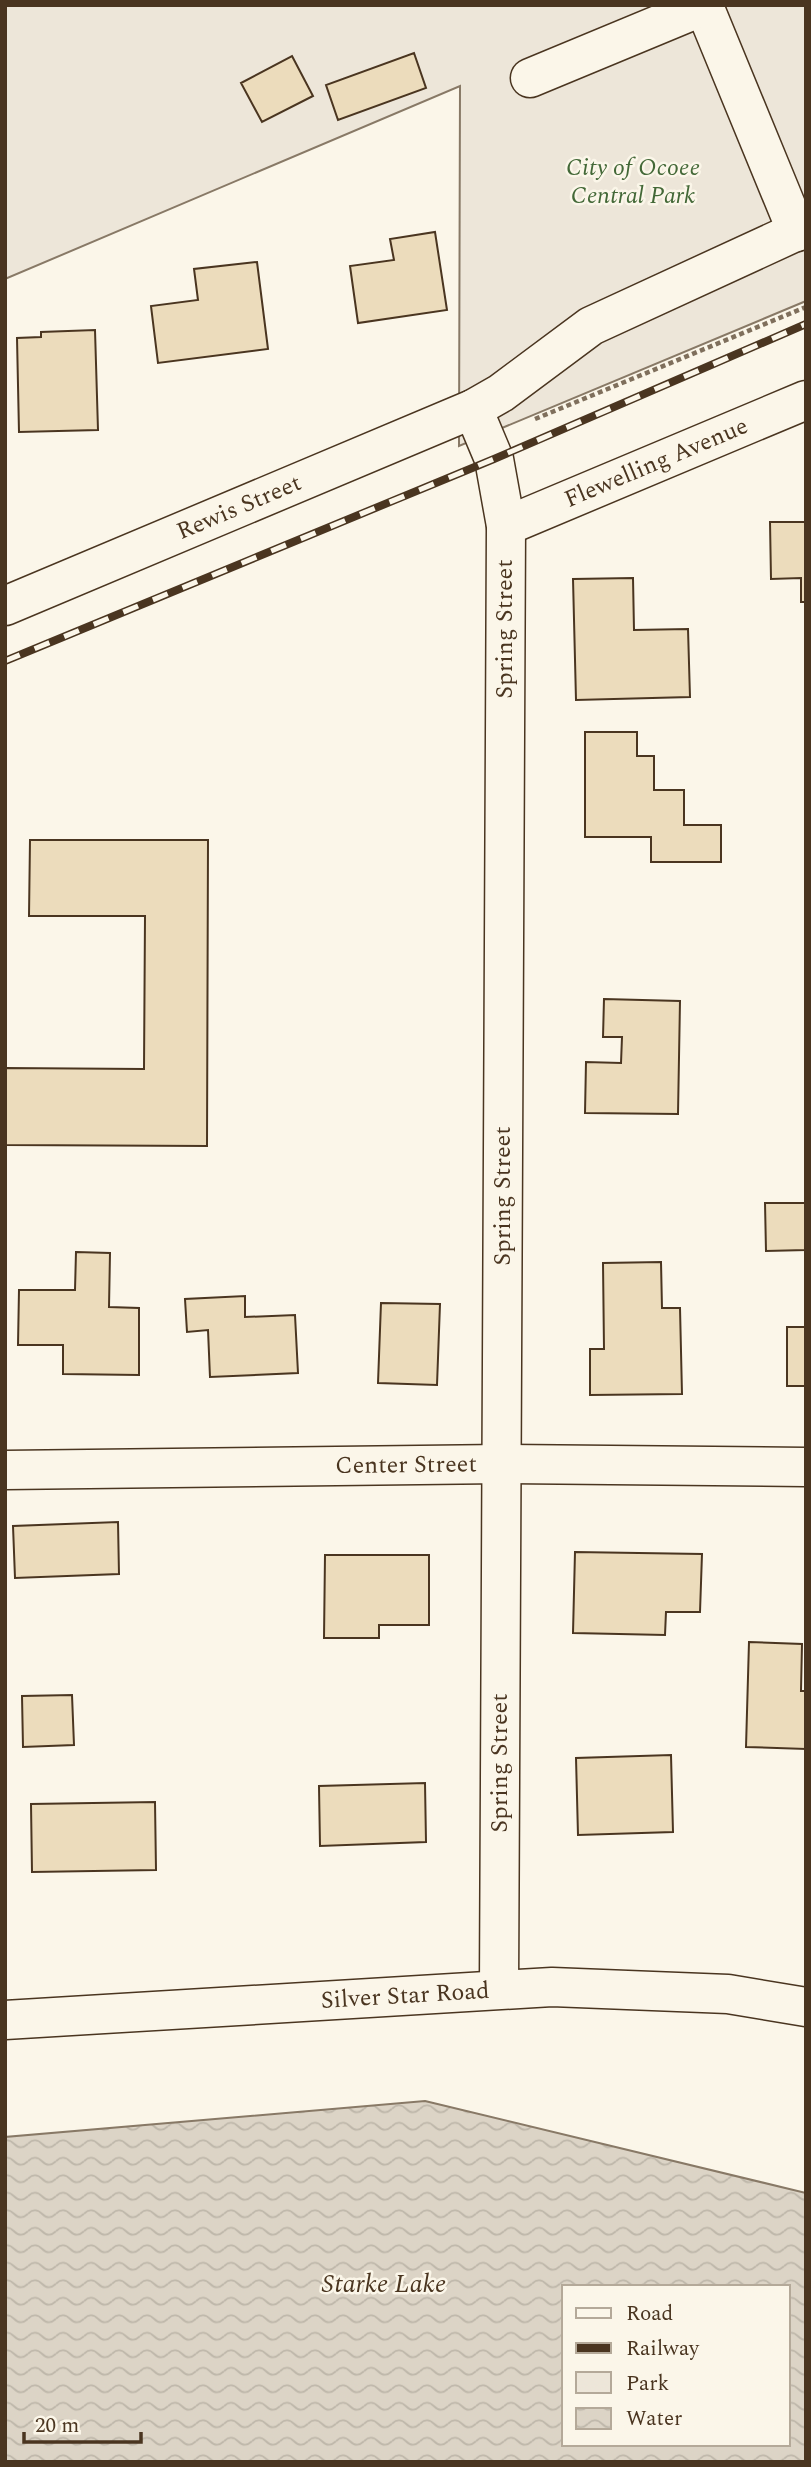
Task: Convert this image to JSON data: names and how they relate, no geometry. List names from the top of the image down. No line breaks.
{"streets":{"street":["Flewelling Avenue","Rewis Street","Spring Street","Center Street","Silver Star Road"]},"crossings":[["Flewelling Avenue","Spring Street"],["Rewis Street","Spring Street"],["Spring Street","Center Street"],["Spring Street","Silver Star Road"]],"water":["Starke Lake"],"parks":["City of Ocoee Central Park"],"legend":["Road","Railway","Park","Water"],"scale_bar":"20 m"}
